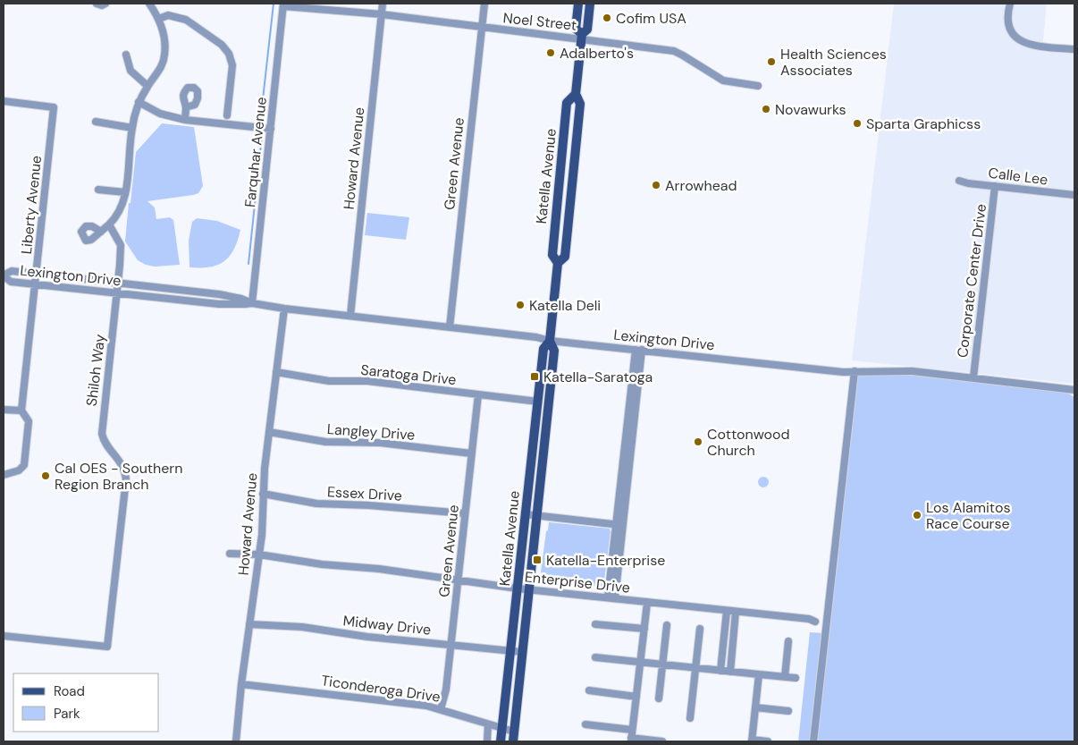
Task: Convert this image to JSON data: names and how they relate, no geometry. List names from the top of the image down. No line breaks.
{"streets":{"main road":["Katella Avenue"],"street":["Noel Street","Farquhar Avenue","Howard Avenue","Green Avenue","Calle Lee","Liberty Avenue","Lexington Drive","Corporate Center Drive","Shiloh Way","Saratoga Drive","Langley Drive","Essex Drive","Enterprise Drive","Midway Drive","Ticonderoga Drive"]},"crossings":[["Noel Street","Farquhar Avenue"],["Noel Street","Howard Avenue"],["Noel Street","Green Avenue"],["Noel Street","Katella Avenue"],["Farquhar Avenue","Lexington Drive"],["Howard Avenue","Lexington Drive"],["Howard Avenue","Saratoga Drive"],["Howard Avenue","Langley Drive"],["Howard Avenue","Essex Drive"],["Howard Avenue","Enterprise Drive"],["Howard Avenue","Midway Drive"],["Howard Avenue","Ticonderoga Drive"],["Green Avenue","Lexington Drive"],["Green Avenue","Saratoga Drive"],["Green Avenue","Langley Drive"],["Green Avenue","Essex Drive"],["Green Avenue","Enterprise Drive"],["Green Avenue","Midway Drive"],["Green Avenue","Ticonderoga Drive"],["Katella Avenue","Lexington Drive"],["Katella Avenue","Saratoga Drive"],["Katella Avenue","Enterprise Drive"],["Katella Avenue","Midway Drive"],["Katella Avenue","Ticonderoga Drive"],["Calle Lee","Corporate Center Drive"],["Liberty Avenue","Lexington Drive"],["Lexington Drive","Corporate Center Drive"],["Lexington Drive","Shiloh Way"]],"places":{"other":["Cofim USA","Adalberto's","Health Sciences Associates","Novawurks","Sparta Graphicss","Arrowhead","Katella Deli","Cottonwood Church","Cal OES - Southern Region Branch","Los Alamitos Race Course"],"transit":["Katella-Saratoga","Katella-Enterprise"]},"legend":["Road","Park"]}
